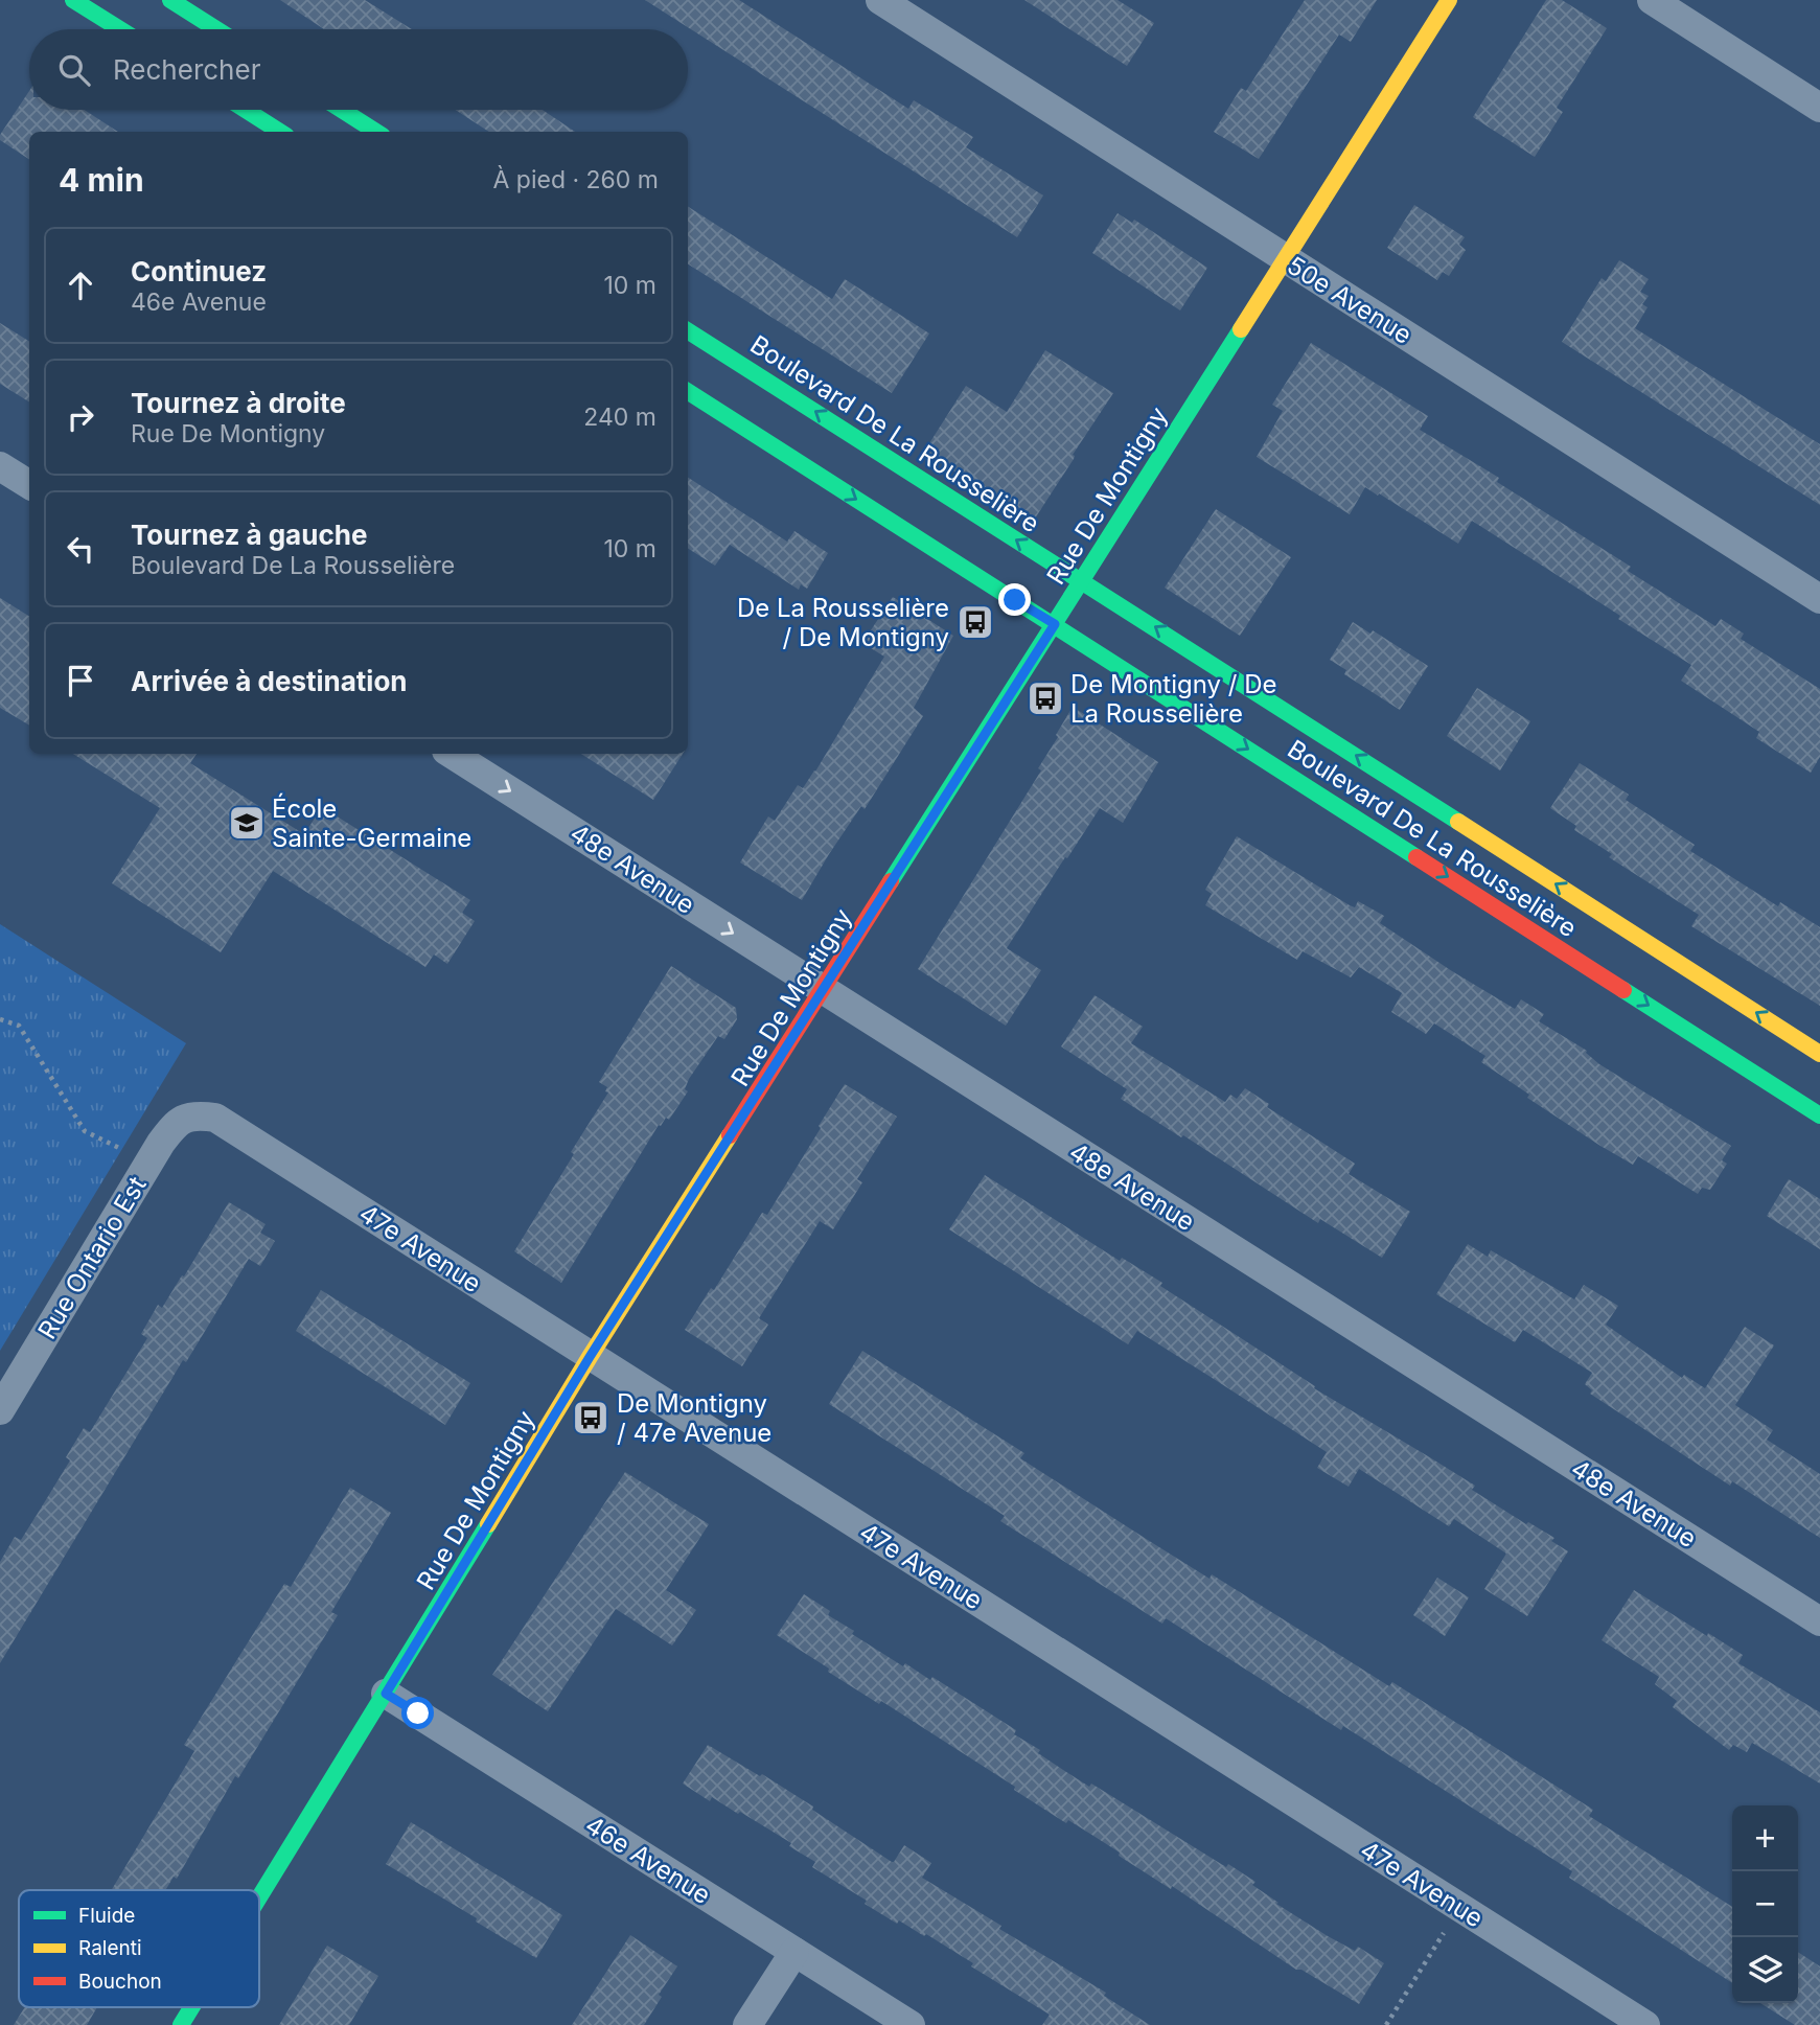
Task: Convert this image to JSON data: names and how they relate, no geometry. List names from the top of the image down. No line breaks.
{"streets":{"street":["50e Avenue","Boulevard De La Rousselière","Rue De Montigny","48e Avenue","47e Avenue","Rue Ontario Est","46e Avenue"]},"crossings":[["50e Avenue","Rue De Montigny"],["Boulevard De La Rousselière","Rue De Montigny"],["Rue De Montigny","48e Avenue"],["Rue De Montigny","47e Avenue"],["Rue De Montigny","46e Avenue"],["47e Avenue","Rue Ontario Est"]],"places":{"bus stop":["De La Rousselière / De Montigny","De Montigny / De La Rousselière","De Montigny / 47e Avenue"],"school or university":["École Sainte-Germaine"]},"legend":["Fluide","Ralenti","Bouchon"],"page":{"search":"Rechercher","heading":["4 min","À pied · 260 m"],"list":[["Continuez","46e Avenue","10 m"],["Tournez à droite","Rue De Montigny","240 m"],["Tournez à gauche","Boulevard De La Rousselière","10 m"],"Arrivée à destination"],"map_buttons":["+","−"]}}
